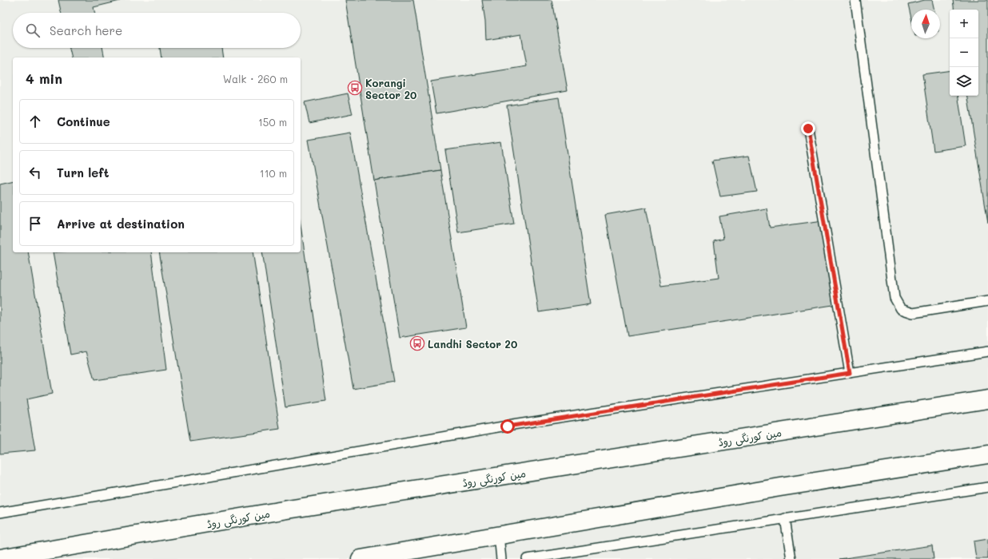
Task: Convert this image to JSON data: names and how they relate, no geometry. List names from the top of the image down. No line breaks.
{"streets":{"main road":["مین کورنگی روڈ"]},"places":{"bus stop":["Korangi Sector 20","Landhi Sector 20"]},"north":"top","page":{"map_buttons":["+","−"],"search":"Search here","heading":["4 min","Walk · 260 m"],"list":[["Continue","150 m"],["Turn left","110 m"],"Arrive at destination"]}}
